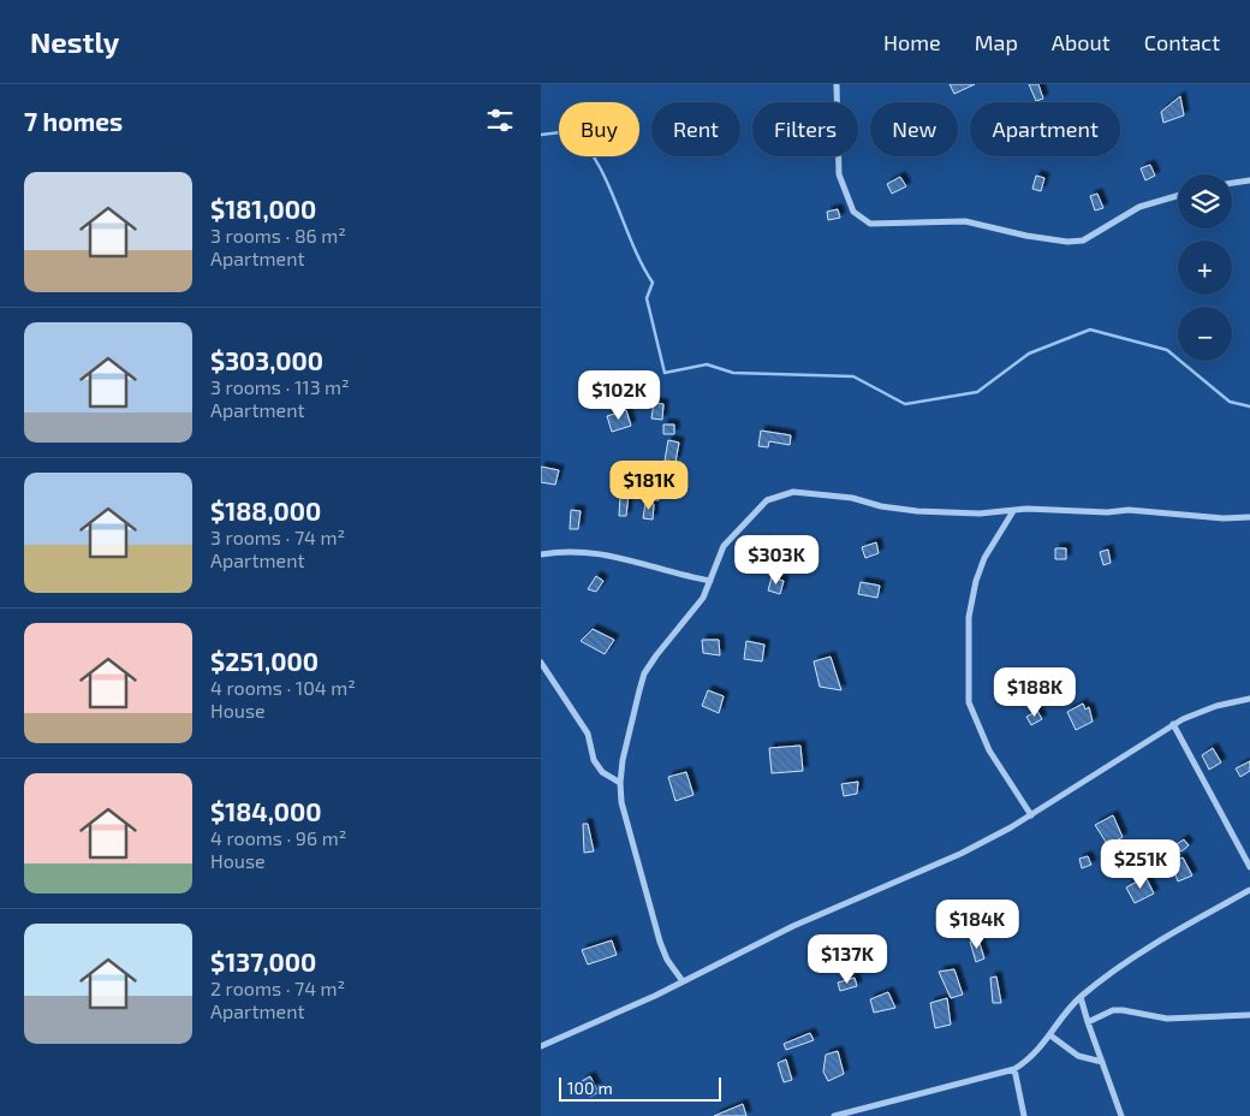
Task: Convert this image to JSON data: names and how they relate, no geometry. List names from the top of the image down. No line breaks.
{"scale_bar":"100 m","page":{"header":"Nestly","nav":["Home","Map","About","Contact"],"heading":"7 homes","chip":["Buy","Rent","Filters","New","Apartment"],"list":[{"name":"$181,000","note":"3 rooms · 86 m² · Apartment"},{"name":"$303,000","note":"3 rooms · 113 m² · Apartment"},{"name":"$188,000","note":"3 rooms · 74 m² · Apartment"},{"name":"$251,000","note":"4 rooms · 104 m² · House"},{"name":"$184,000","note":"4 rooms · 96 m² · House"},{"name":"$137,000","note":"2 rooms · 74 m² · Apartment"}],"map_buttons":["+","−"],"price":["$102K","$181K","$303K","$188K","$251K","$184K","$137K"],"scale":"100 m"}}
